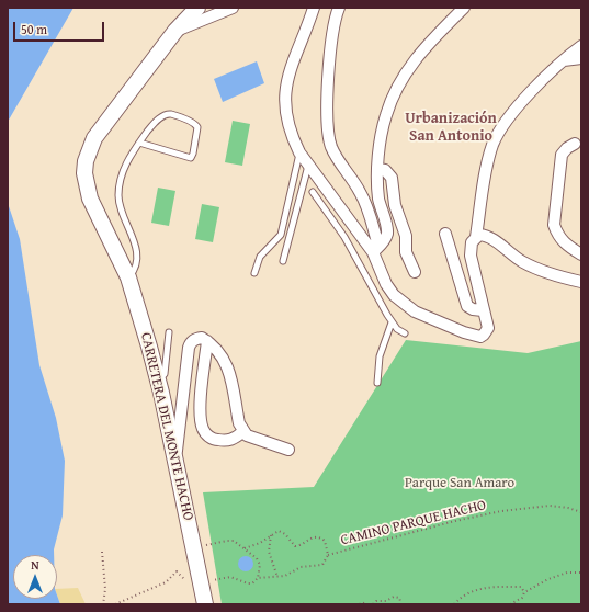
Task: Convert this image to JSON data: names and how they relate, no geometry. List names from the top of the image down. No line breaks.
{"streets":{"main road":["CARRETERA DEL MONTE HACHO"],"path":["CAMINO PARQUE HACHO"]},"districts":["Urbanización San Antonio"],"parks":["Parque San Amaro"],"scale_bar":"50 m","north":"top"}
